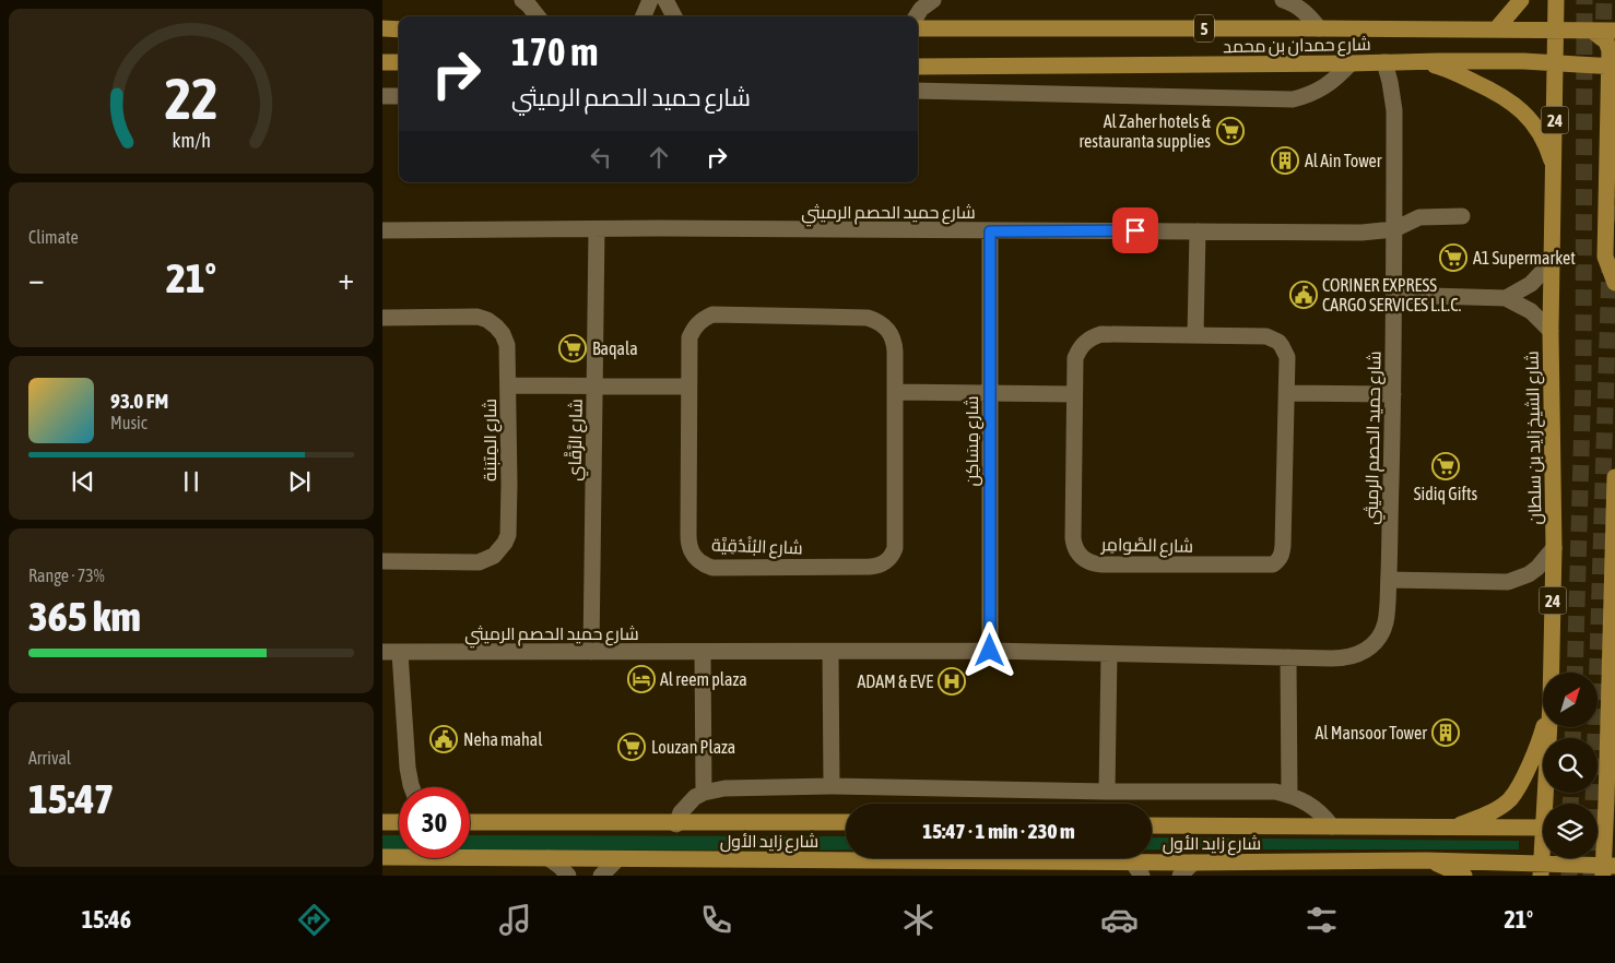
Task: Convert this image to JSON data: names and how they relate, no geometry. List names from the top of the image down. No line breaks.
{"streets":{"main road":["5","شارع حمدان بن محمد","24","شارع الشيخ زايد بن سلطان","شارع زايد الأول"],"street":["شارع حميد الحصم الرميثي","شارع المِتبَنة","شارع الرَّقَّاي","شارع مِسَاكِن","شارع الصَّوامِر","شارع البُنْدُقِيَّة"]},"crossings":[["شارع حمدان بن محمد","شارع حميد الحصم الرميثي"],["شارع حمدان بن محمد","شارع الشيخ زايد بن سلطان"],["شارع حميد الحصم الرميثي","شارع الرَّقَّاي"],["شارع حميد الحصم الرميثي","شارع مِسَاكِن"]],"places":{"supermarket":["Al Zaher hotels & restauranta supplies","A1 Supermarket","Baqala","Sidiq Gifts","Louzan Plaza"],"building":["Al Ain Tower","Al Mansoor Tower"],"public building":["CORINER EXPRESS CARGO SERVICES L.L.C.","Neha mahal"],"hotel":["Al reem plaza"],"hospital":["ADAM & EVE"]},"north":"top right","page":{"turn":["170 m","شارع حميد الحصم الرميثي"],"tile":["Climate",["Range · 73%","365 km"],["Arrival","15:47"]],"heat":["−","21°","+"],"song":["93.0 FM","Music"],"limit":"30","trip":"15:47 · 1 min · 230 m","tabs":["15:46","21°"],"gauge":["22","km/h"]}}
